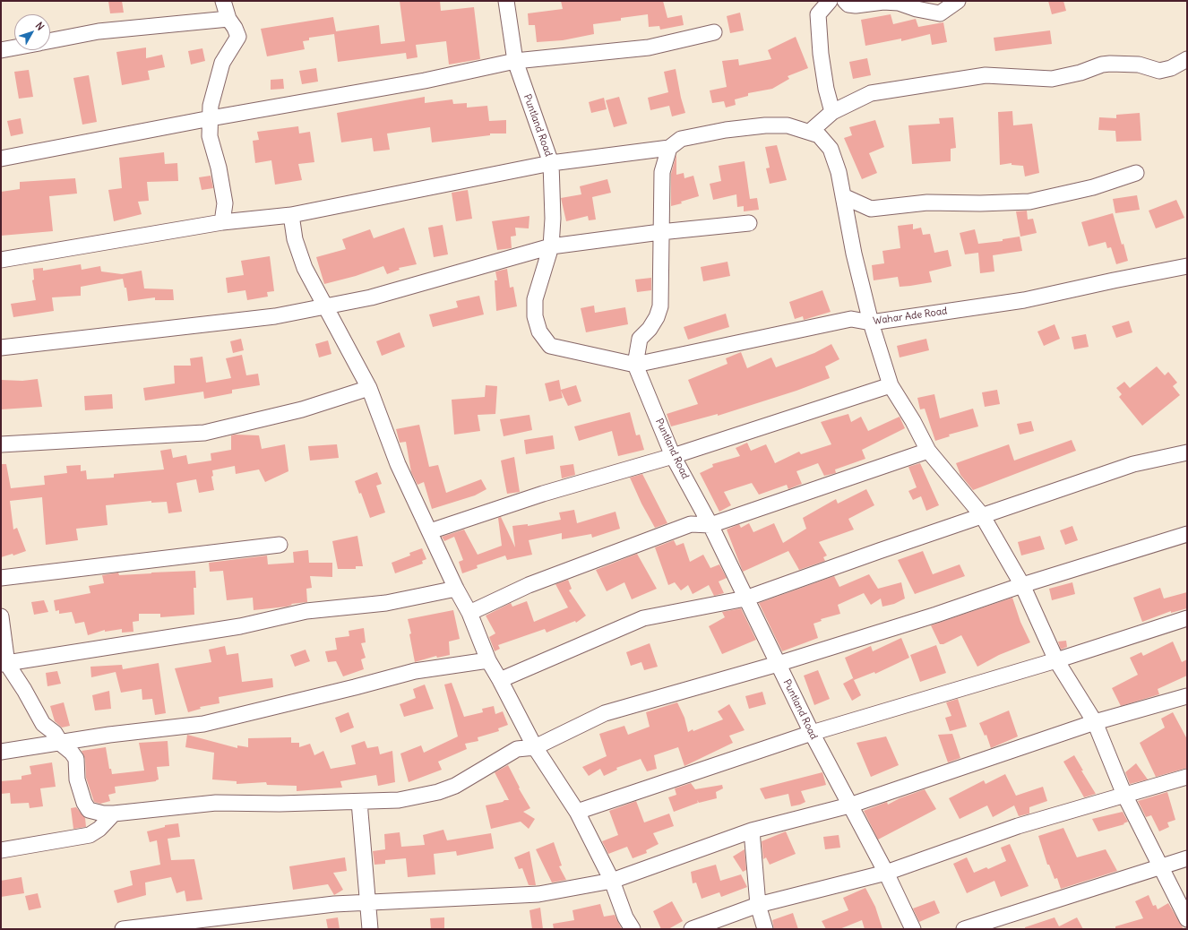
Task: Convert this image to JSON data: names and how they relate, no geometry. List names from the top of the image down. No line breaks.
{"streets":{"street":["Puntland Road","Wahar Ade Road"]},"crossings":[["Puntland Road","Wahar Ade Road"]],"north":"top right"}
